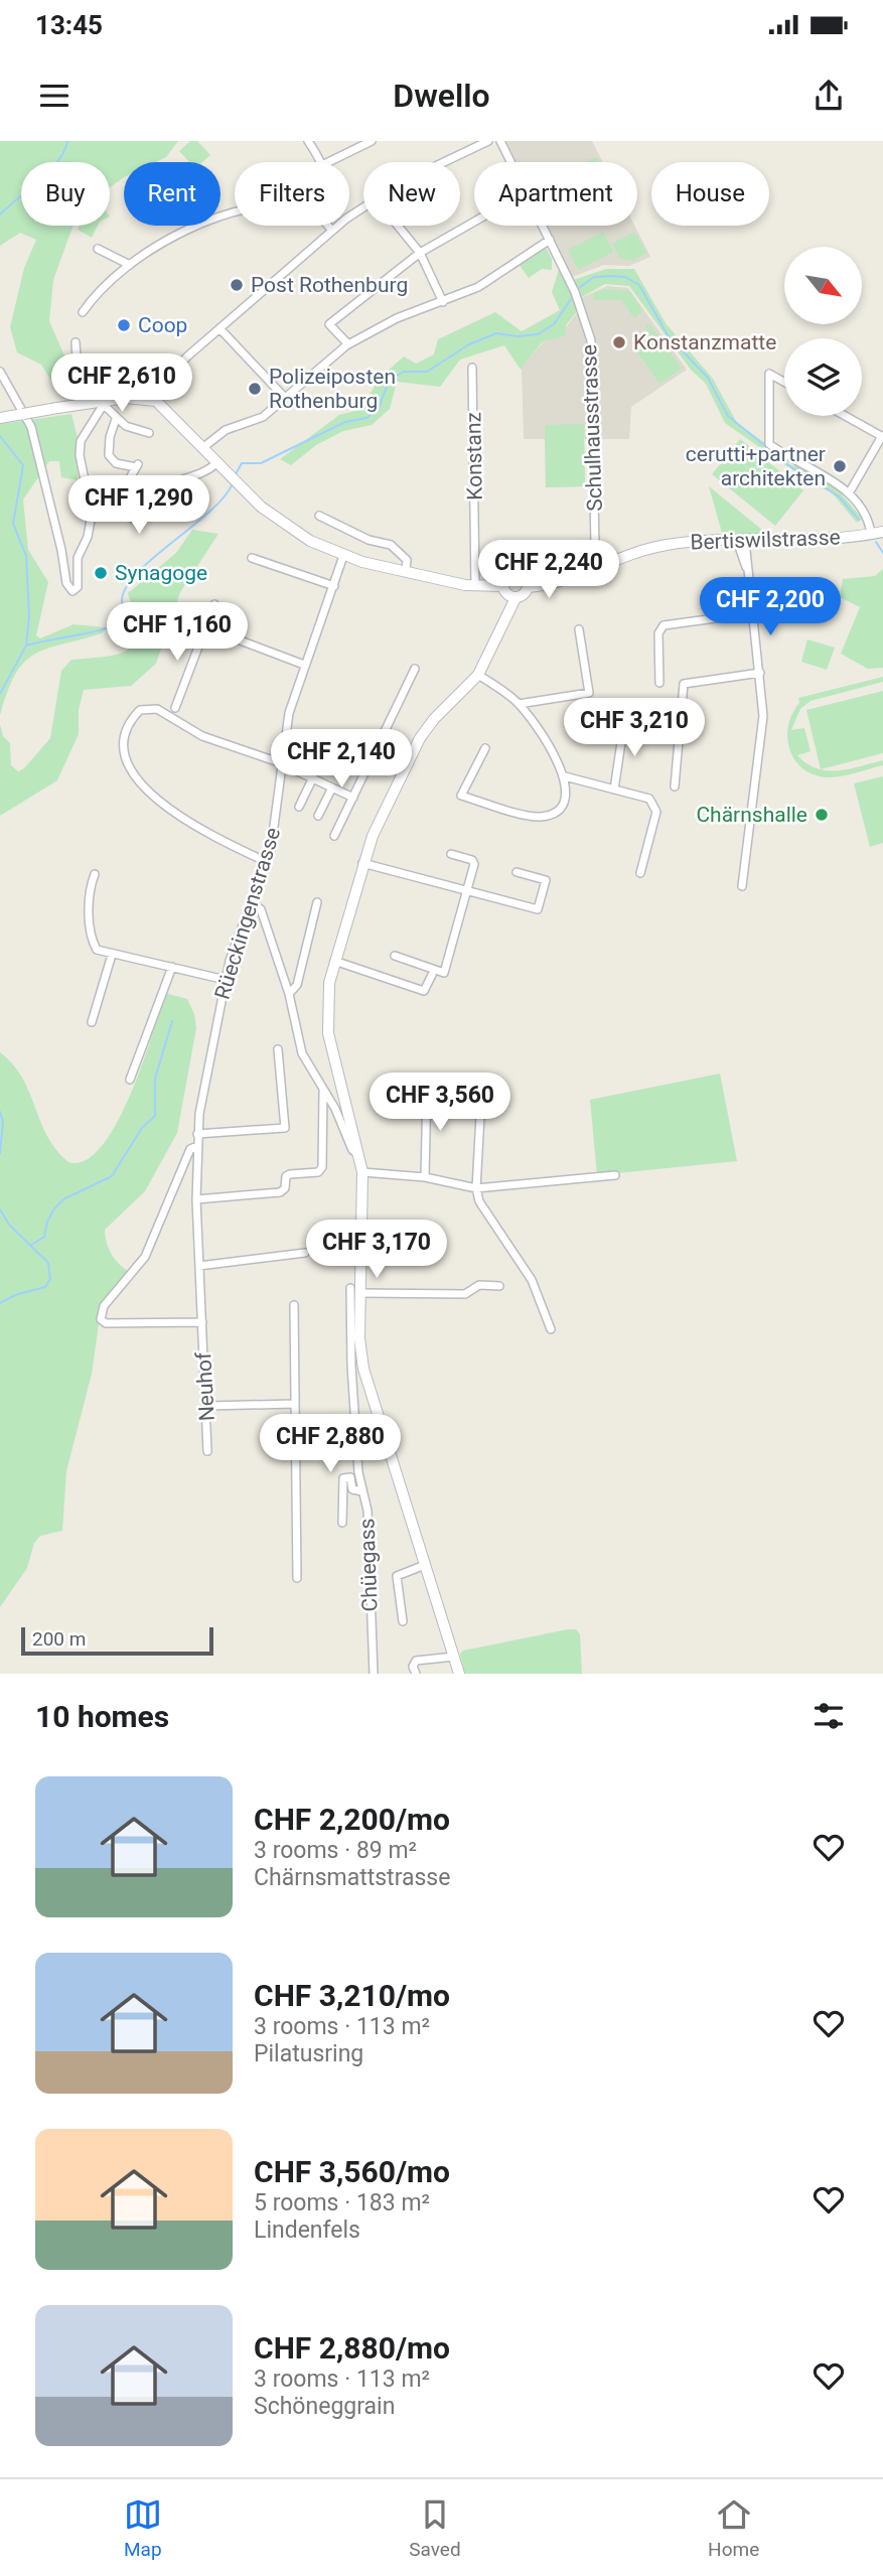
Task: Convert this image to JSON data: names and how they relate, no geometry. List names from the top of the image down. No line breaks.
{"streets":{"street":["Schulhausstrasse","Konstanz","Bertiswilstrasse","Rüeckingenstrasse","Neuhof","Chüegass"]},"crossings":[["Schulhausstrasse","Bertiswilstrasse"],["Konstanz","Bertiswilstrasse"],["Bertiswilstrasse","Rüeckingenstrasse"],["Rüeckingenstrasse","Neuhof"]],"places":["Post Rothenburg","Coop","Konstanzmatte","Polizeiposten Rothenburg","cerutti+partner architekten","Synagoge","Chärnshalle"],"scale_bar":"200 m","north":"bottom right","page":{"status":"13:45","header":"Dwello","chip":["Buy","Rent","Filters","New","Apartment","House"],"price":["CHF 2,610","CHF 1,290","CHF 2,240","CHF 2,200","CHF 1,160","CHF 3,210","CHF 2,140","CHF 3,560","CHF 3,170","CHF 2,880"],"scale":"200 m","heading":"10 homes","list":[{"name":"CHF 2,200/mo","note":"3 rooms · 89 m² · Chärnsmattstrasse"},{"name":"CHF 3,210/mo","note":"3 rooms · 113 m² · Pilatusring"},{"name":"CHF 3,560/mo","note":"5 rooms · 183 m² · Lindenfels"},{"name":"CHF 2,880/mo","note":"3 rooms · 113 m² · Schöneggrain"}],"tabs":["Map","Saved","Home"]}}
